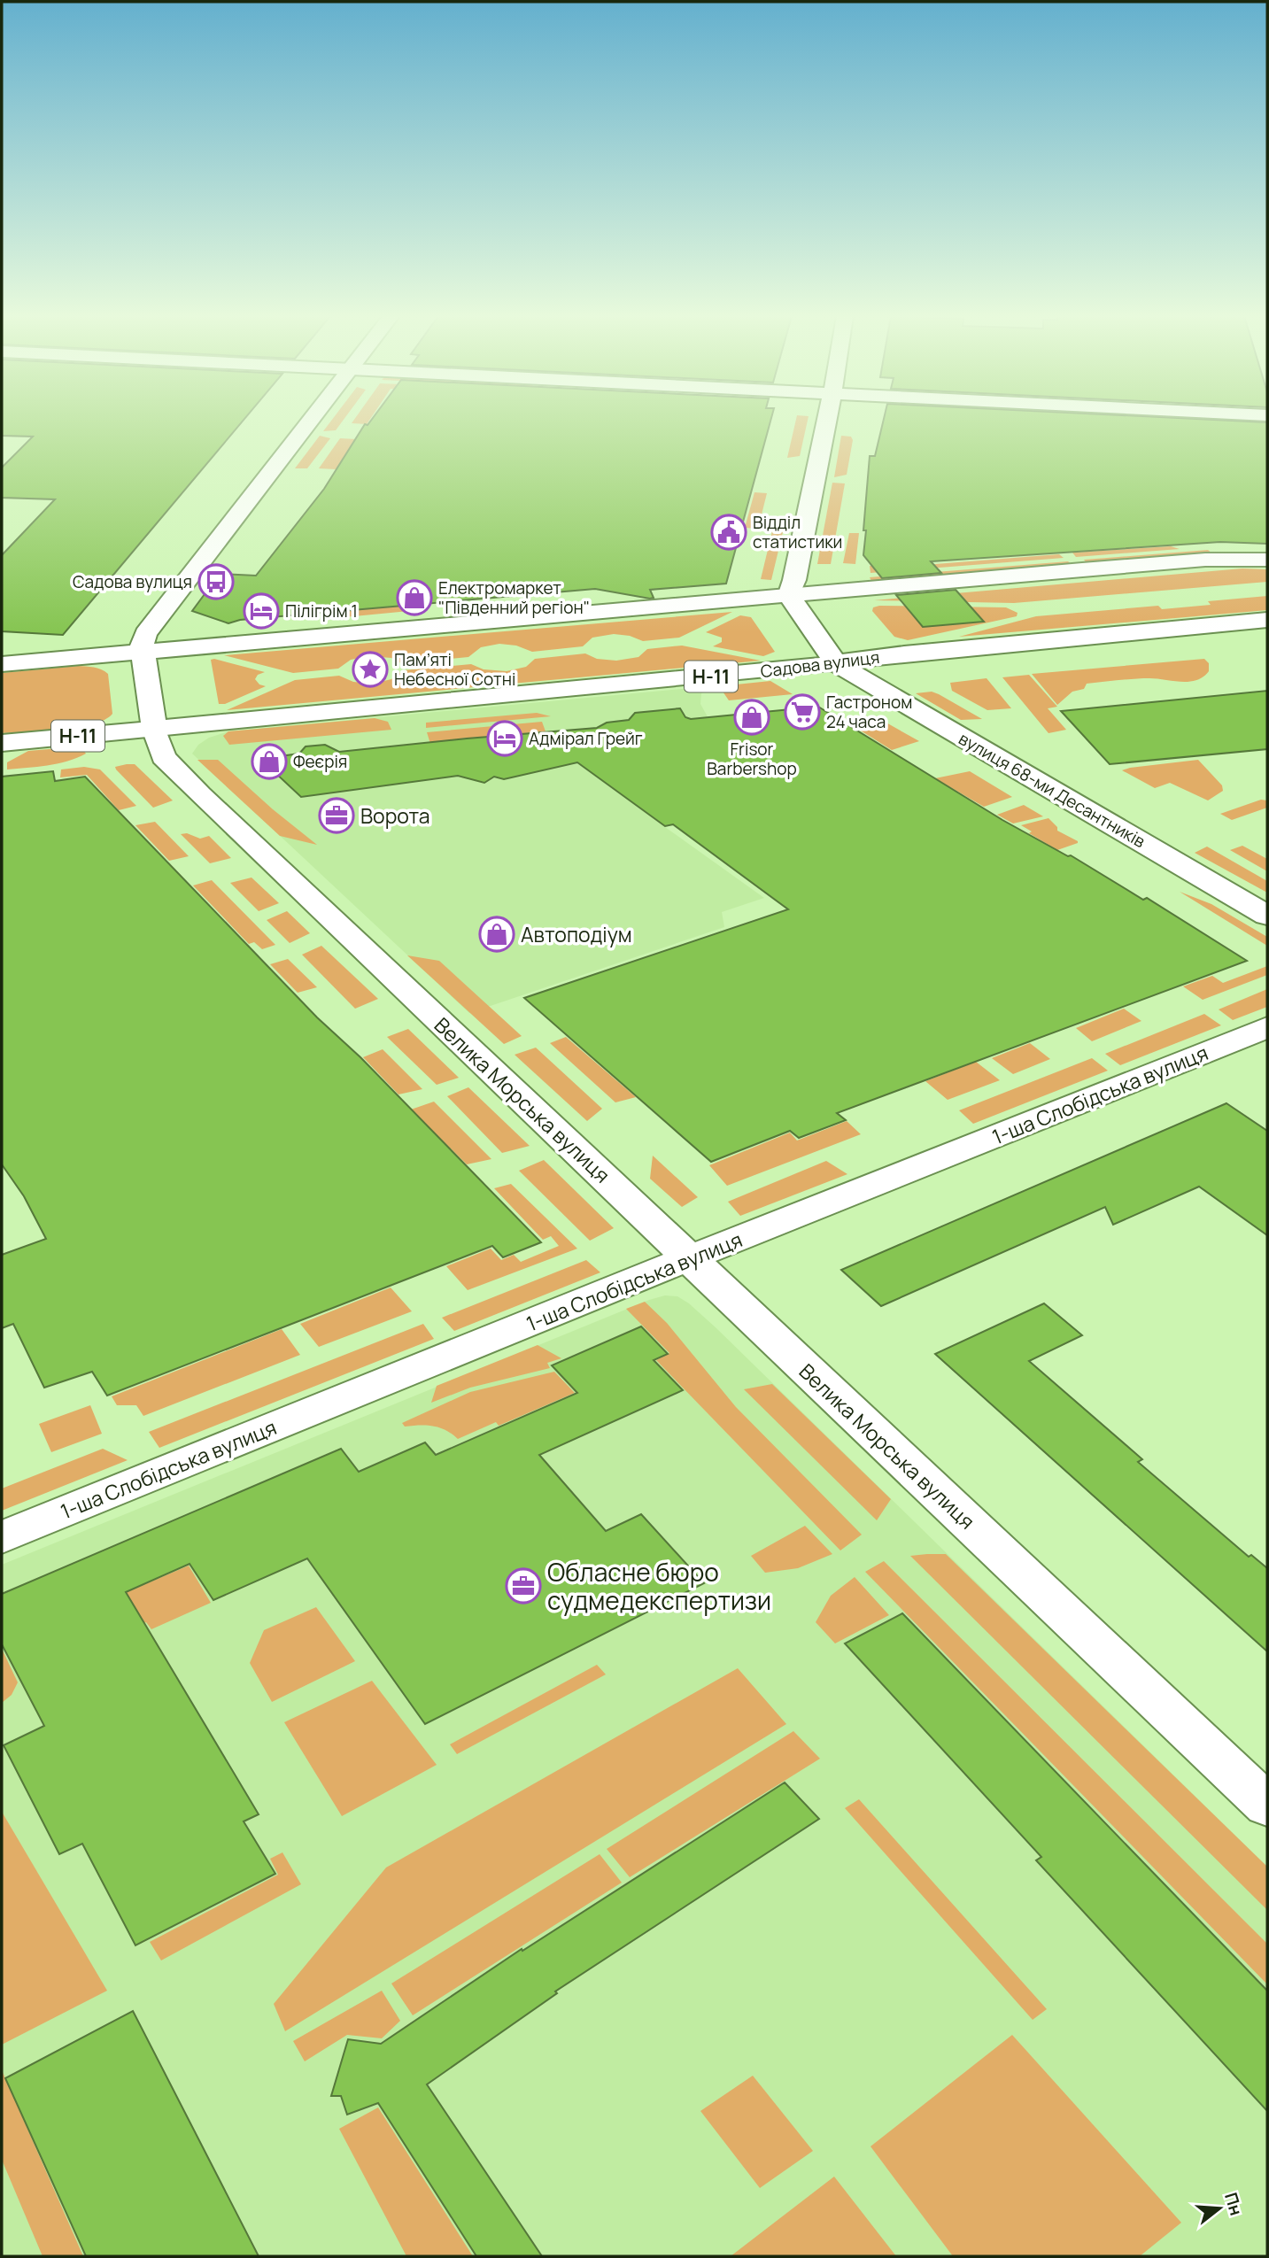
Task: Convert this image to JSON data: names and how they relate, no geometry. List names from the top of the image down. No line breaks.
{"streets":{"street":["Садова вулиця","Н-11","вулиця 68-ми Десантників","1-ша Слобідська вулиця","Велика Морська вулиця"]},"crossings":[["Садова вулиця","вулиця 68-ми Десантників"],["Садова вулиця","Велика Морська вулиця"],["1-ша Слобідська вулиця","Велика Морська вулиця"]],"places":{"public building":["Відділ статистики"],"bus stop":["Садова вулиця"],"shop":["Електромаркет \"Південний регіон\"","Frisor Barbershop","Феєрія","Автоподіум"],"hotel":["Пілігрім 1","Адмірал Грейг"],"place":["Пам’яті Небесної Сотні"],"supermarket":["Гастроном 24 часа"],"office":["Ворота","Обласне бюро судмедекспертизи"]},"north":"right"}
